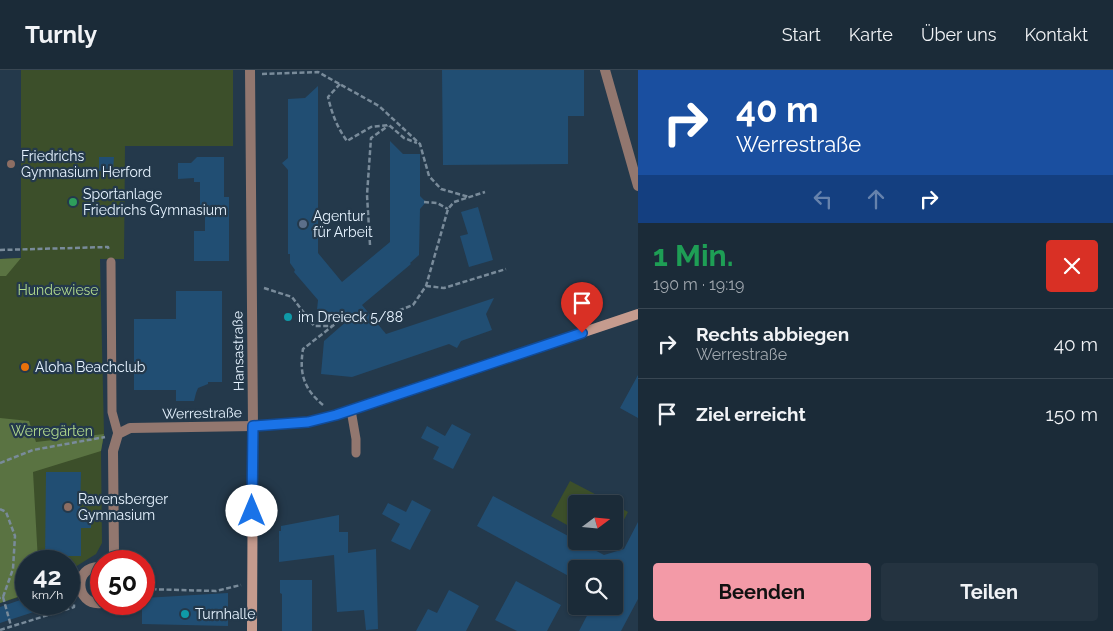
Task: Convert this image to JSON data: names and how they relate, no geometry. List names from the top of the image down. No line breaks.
{"streets":{"main road":["Hansastraße","Werrestraße"]},"crossings":[["Hansastraße","Werrestraße"]],"parks":["Hundewiese","Werregärten"],"places":["Friedrichs Gymnasium Herford","Sportanlage Friedrichs Gymnasium","Agentur für Arbeit","im Dreieck 5/88","Aloha Beachclub","Ravensberger Gymnasium","Turnhalle"],"north":"right","page":{"header":"Turnly","nav":["Start","Karte","Über uns","Kontakt"],"turn":["40 m","Werrestraße"],"heading":["1 Min.","190 m · 19:19"],"list":[{"name":"Rechts abbiegen","note":"Werrestraße","value":"40 m"},{"name":"Ziel erreicht","value":"150 m"}],"speed":"42 km/h","limit":"50","buttons":["Beenden","Teilen"]}}
